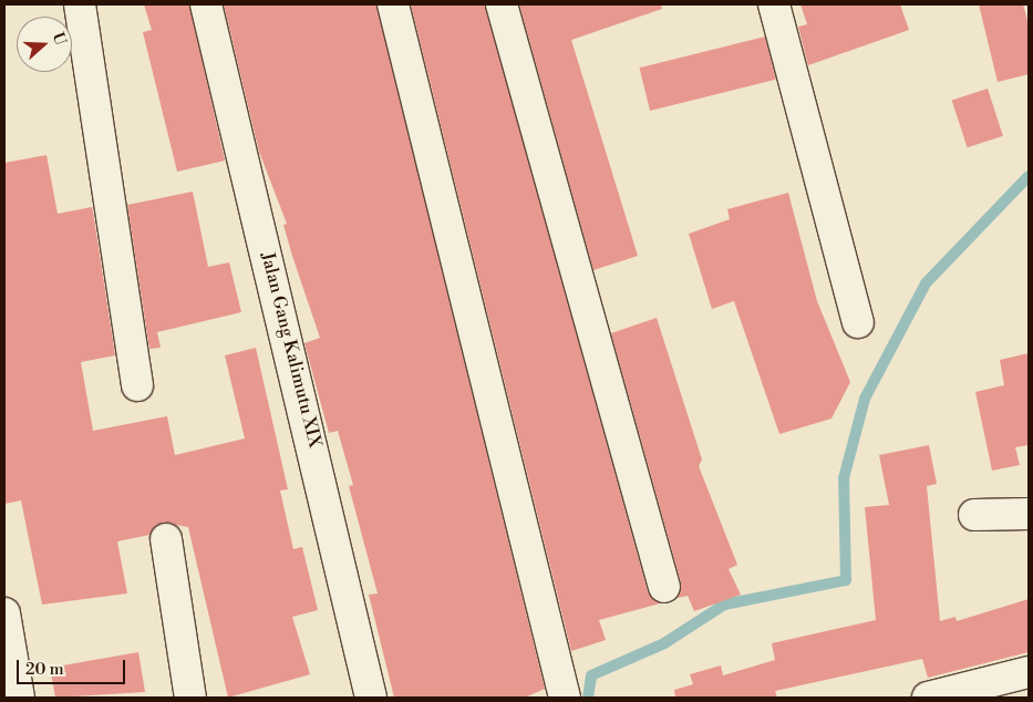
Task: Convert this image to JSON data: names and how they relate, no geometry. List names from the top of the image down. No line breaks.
{"streets":{"street":["Jalan Gang Kalimutu XIX"]},"scale_bar":"20 m","north":"right"}
